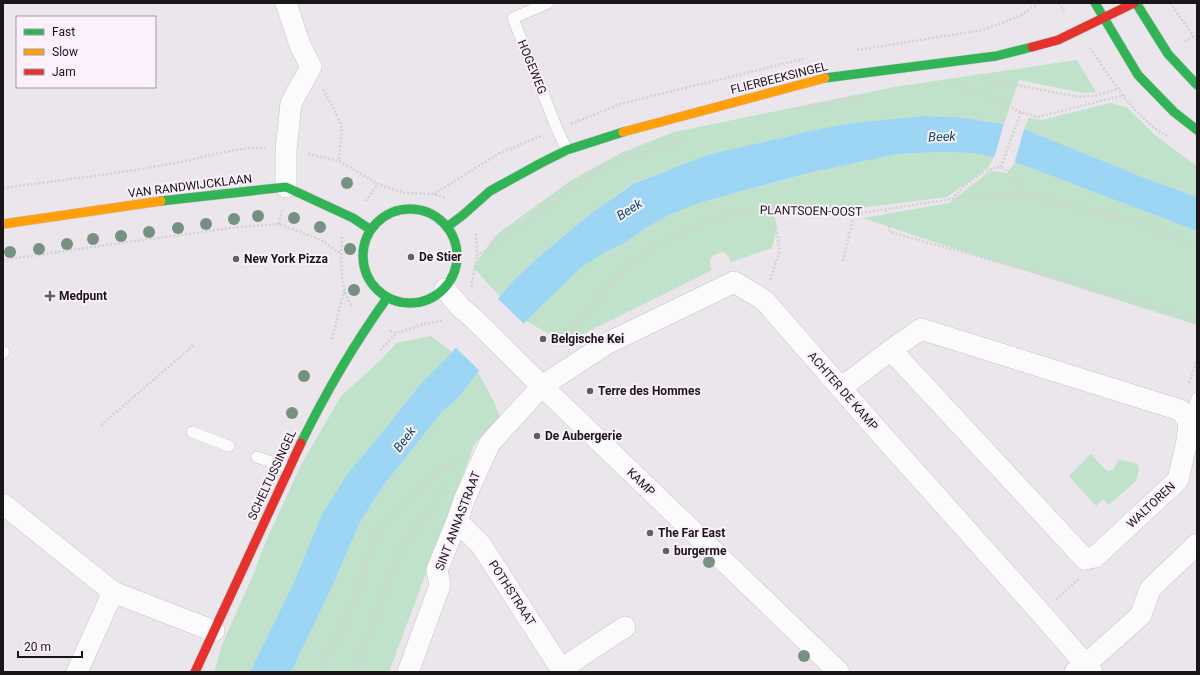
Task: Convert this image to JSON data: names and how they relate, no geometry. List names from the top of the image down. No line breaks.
{"streets":{"street":["FLIERBEEKSINGEL","VAN RANDWIJCKLAAN","ACHTER DE KAMP","SCHELTUSSINGEL","KAMP","WALTOREN","SINT ANNASTRAAT","POTHSTRAAT"],"lane":["HOGEWEG"],"path":["PLANTSOEN-OOST"]},"crossings":[["HOGEWEG","FLIERBEEKSINGEL"],["FLIERBEEKSINGEL","SCHELTUSSINGEL"],["FLIERBEEKSINGEL","KAMP"],["PLANTSOEN-OOST","ACHTER DE KAMP"],["ACHTER DE KAMP","KAMP"],["ACHTER DE KAMP","SINT ANNASTRAAT"],["SCHELTUSSINGEL","KAMP"],["KAMP","SINT ANNASTRAAT"],["SINT ANNASTRAAT","POTHSTRAAT"]],"water":["Beek"],"places":{"other":["De Stier","New York Pizza","Belgische Kei","Terre des Hommes","De Aubergerie","The Far East","burgerme"],"health":["Medpunt"]},"legend":["Fast","Slow","Jam"],"scale_bar":"20 m"}
